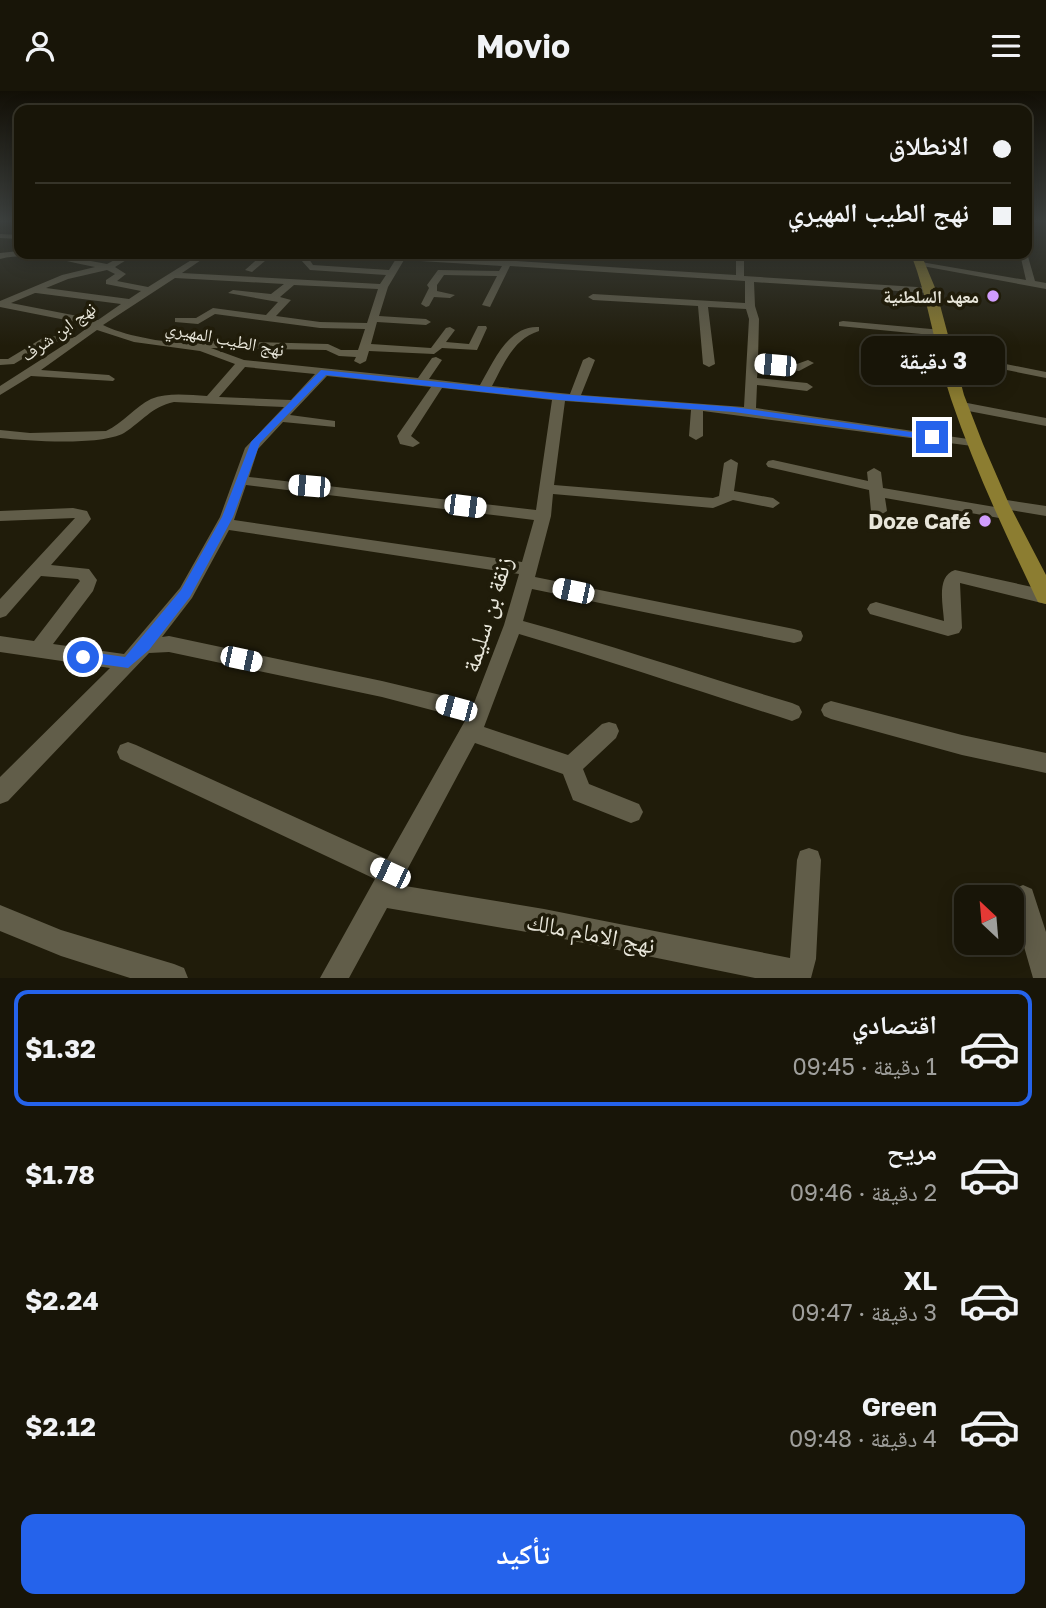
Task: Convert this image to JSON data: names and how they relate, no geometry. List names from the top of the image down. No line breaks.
{"streets":{"street":["نهج ابن شرف","نهج الطيب المهيري","زنقة بن سليمة","نهج الامام مالك"]},"crossings":[["نهج ابن شرف","نهج الطيب المهيري"],["نهج الطيب المهيري","زنقة بن سليمة"],["زنقة بن سليمة","نهج الامام مالك"]],"places":["معهد السلطنية","Doze Café"],"north":"top left","page":{"header":"Movio","banner":["الانطلاق","نهج الطيب المهيري"],"bubble":"3 دقيقة","list":[{"name":"اقتصادي","note":"1 دقيقة · 09:45","value":"$1.32"},{"name":"مريح","note":"2 دقيقة · 09:46","value":"$1.78"},{"name":"XL","note":"3 دقيقة · 09:47","value":"$2.24"},{"name":"Green","note":"4 دقيقة · 09:48","value":"$2.12"}],"buttons":"تأكيد"}}
